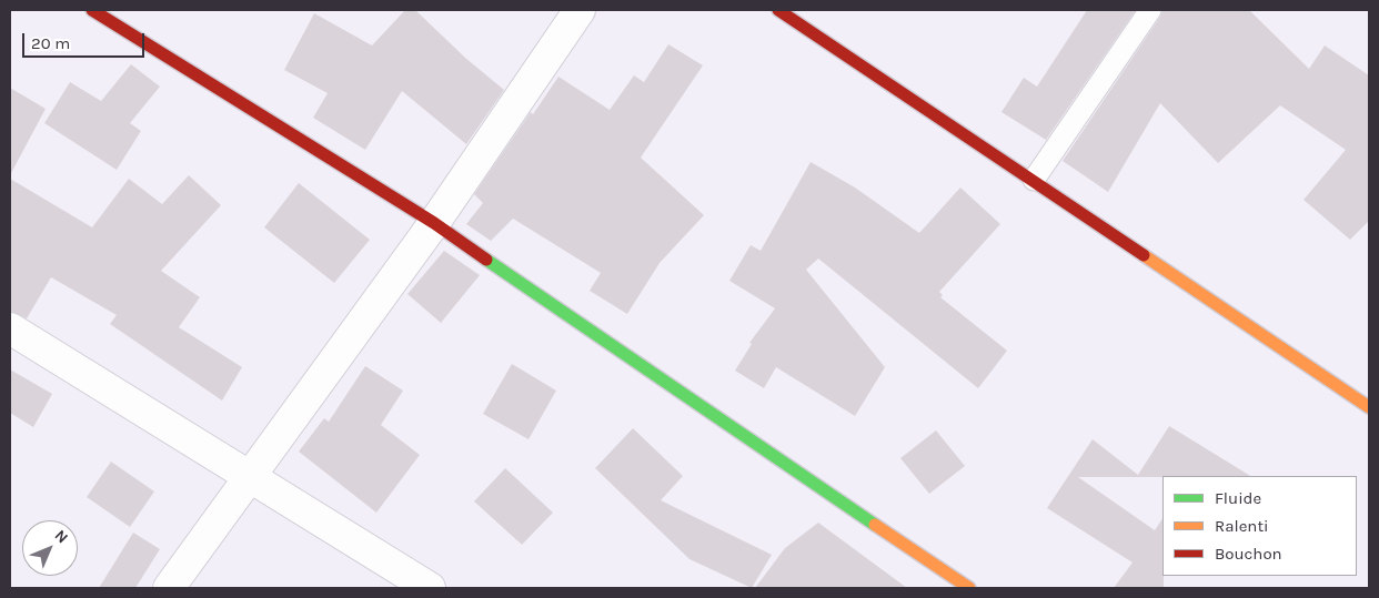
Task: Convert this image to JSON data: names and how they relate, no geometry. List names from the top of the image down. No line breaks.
{"legend":["Fluide","Ralenti","Bouchon"],"scale_bar":"20 m","north":"top right"}
